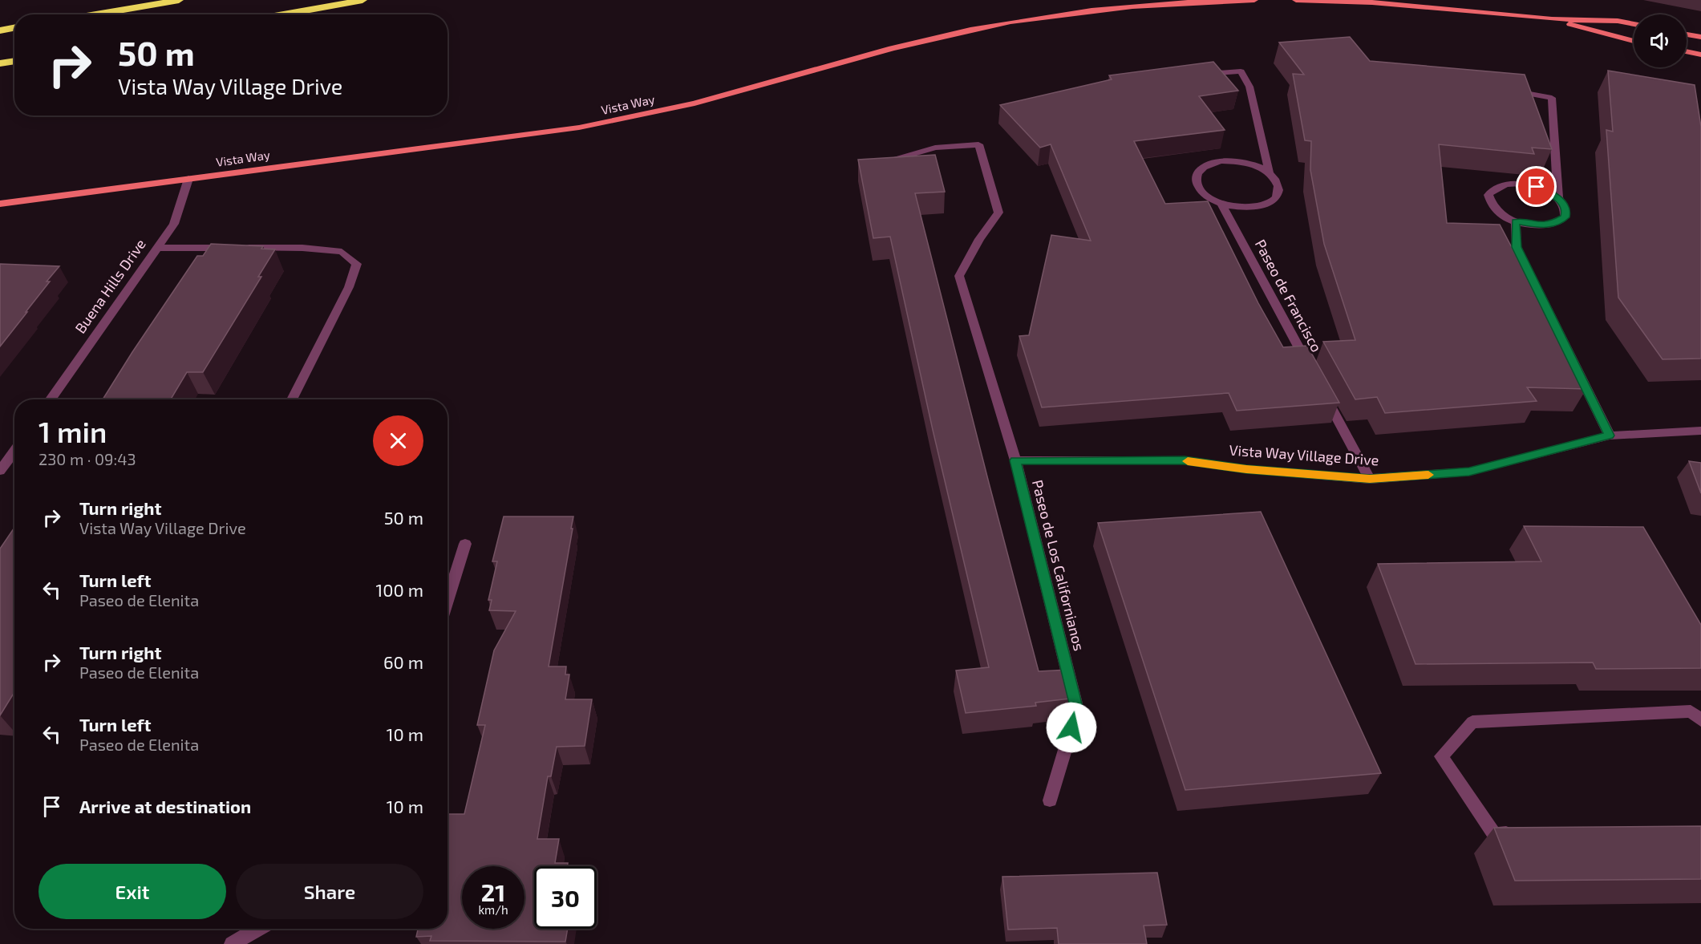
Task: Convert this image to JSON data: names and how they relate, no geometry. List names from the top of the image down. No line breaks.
{"streets":{"main road":["Vista Way"],"street":["Buena Hills Drive","Paseo de Francisco","Vista Way Village Drive","Paseo de Los Californianos"]},"crossings":[["Vista Way","Buena Hills Drive"],["Vista Way Village Drive","Paseo de Los Californianos"]],"page":{"turn":["50 m","Vista Way Village Drive"],"heading":["1 min","230 m · 09:43"],"list":[{"name":"Turn right","note":"Vista Way Village Drive","value":"50 m"},{"name":"Turn left","note":"Paseo de Elenita","value":"100 m"},{"name":"Turn right","note":"Paseo de Elenita","value":"60 m"},{"name":"Turn left","note":"Paseo de Elenita","value":"10 m"},{"name":"Arrive at destination","value":"10 m"}],"buttons":["Exit","Share"],"speed":"21 km/h","limit":"30"}}
